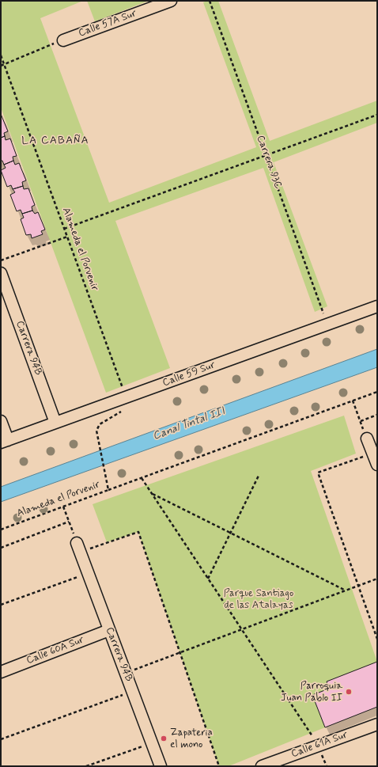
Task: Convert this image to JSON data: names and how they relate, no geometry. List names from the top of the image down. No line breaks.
{"streets":{"street":["Calle 57A Sur","Carrera 94B","Calle 59 Sur","Calle 60A Sur","Calle 61A Sur"],"path":["Carrera 93C","Alameda el Porvenir"]},"crossings":[["Carrera 93C","Calle 59 Sur"],["Alameda el Porvenir","Calle 59 Sur"],["Carrera 94B","Calle 59 Sur"],["Carrera 94B","Calle 60A Sur"]],"districts":["LA CABAÑA"],"water":["Canal Tintal III"],"parks":["Parque Santiago de las Atalayas"],"places":["Parroquia Juan Pablo II","Zapateria el mono"]}
